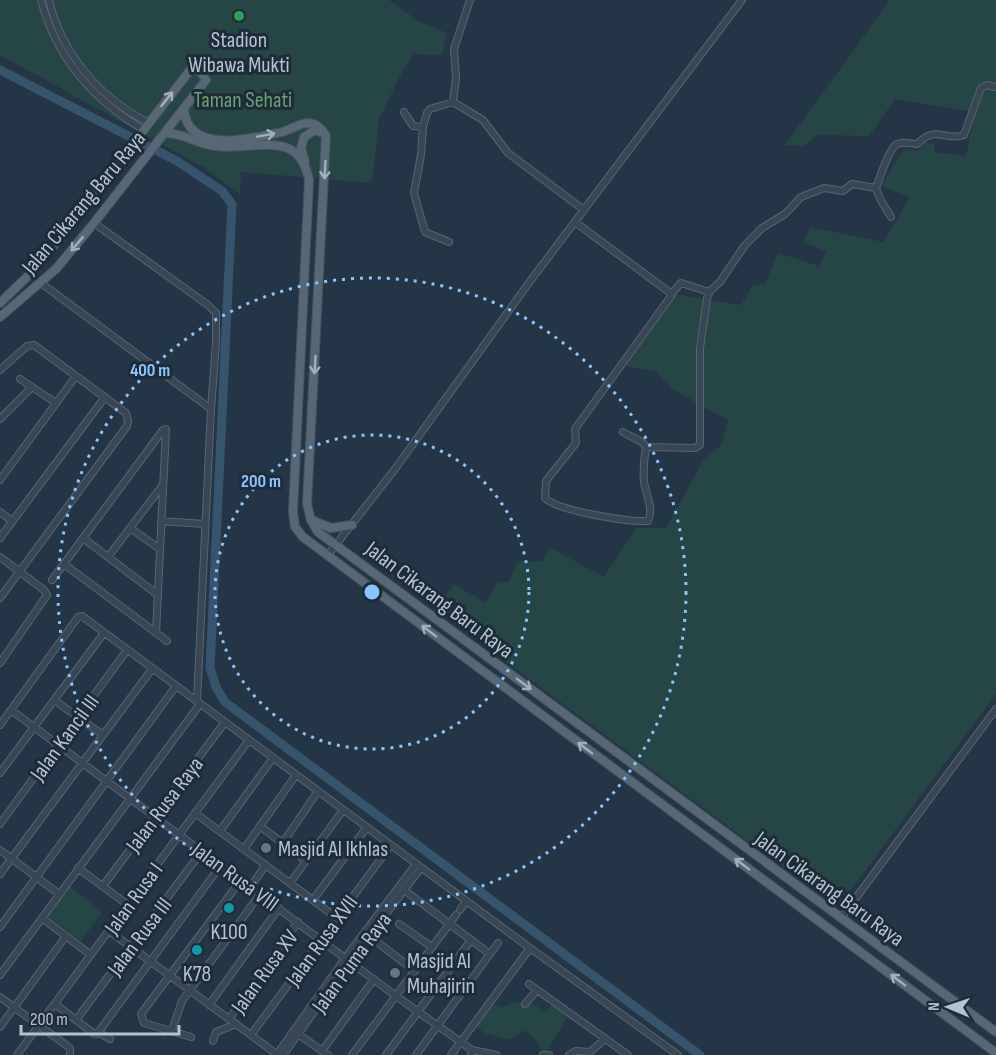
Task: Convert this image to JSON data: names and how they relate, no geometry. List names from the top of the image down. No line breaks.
{"streets":{"main road":["Jalan Cikarang Baru Raya"],"street":["Jalan Kancil III","Jalan Rusa Raya","Jalan Rusa VIII","Jalan Rusa I","Jalan Rusa III","Jalan Rusa XVII","Jalan Puma Raya","Jalan Rusa XV"]},"crossings":[["Jalan Kancil III","Jalan Rusa VIII"],["Jalan Rusa Raya","Jalan Rusa VIII"],["Jalan Rusa VIII","Jalan Rusa I"],["Jalan Rusa VIII","Jalan Rusa III"],["Jalan Rusa VIII","Jalan Rusa XVII"],["Jalan Rusa VIII","Jalan Puma Raya"],["Jalan Rusa VIII","Jalan Rusa XV"]],"parks":["Taman Sehati"],"places":["Stadion Wibawa Mukti","Masjid Al Ikhlas","K100","K78","Masjid Al Muhajirin"],"scale_bar":"200 m","north":"left","rings":["400 m","200 m"]}
